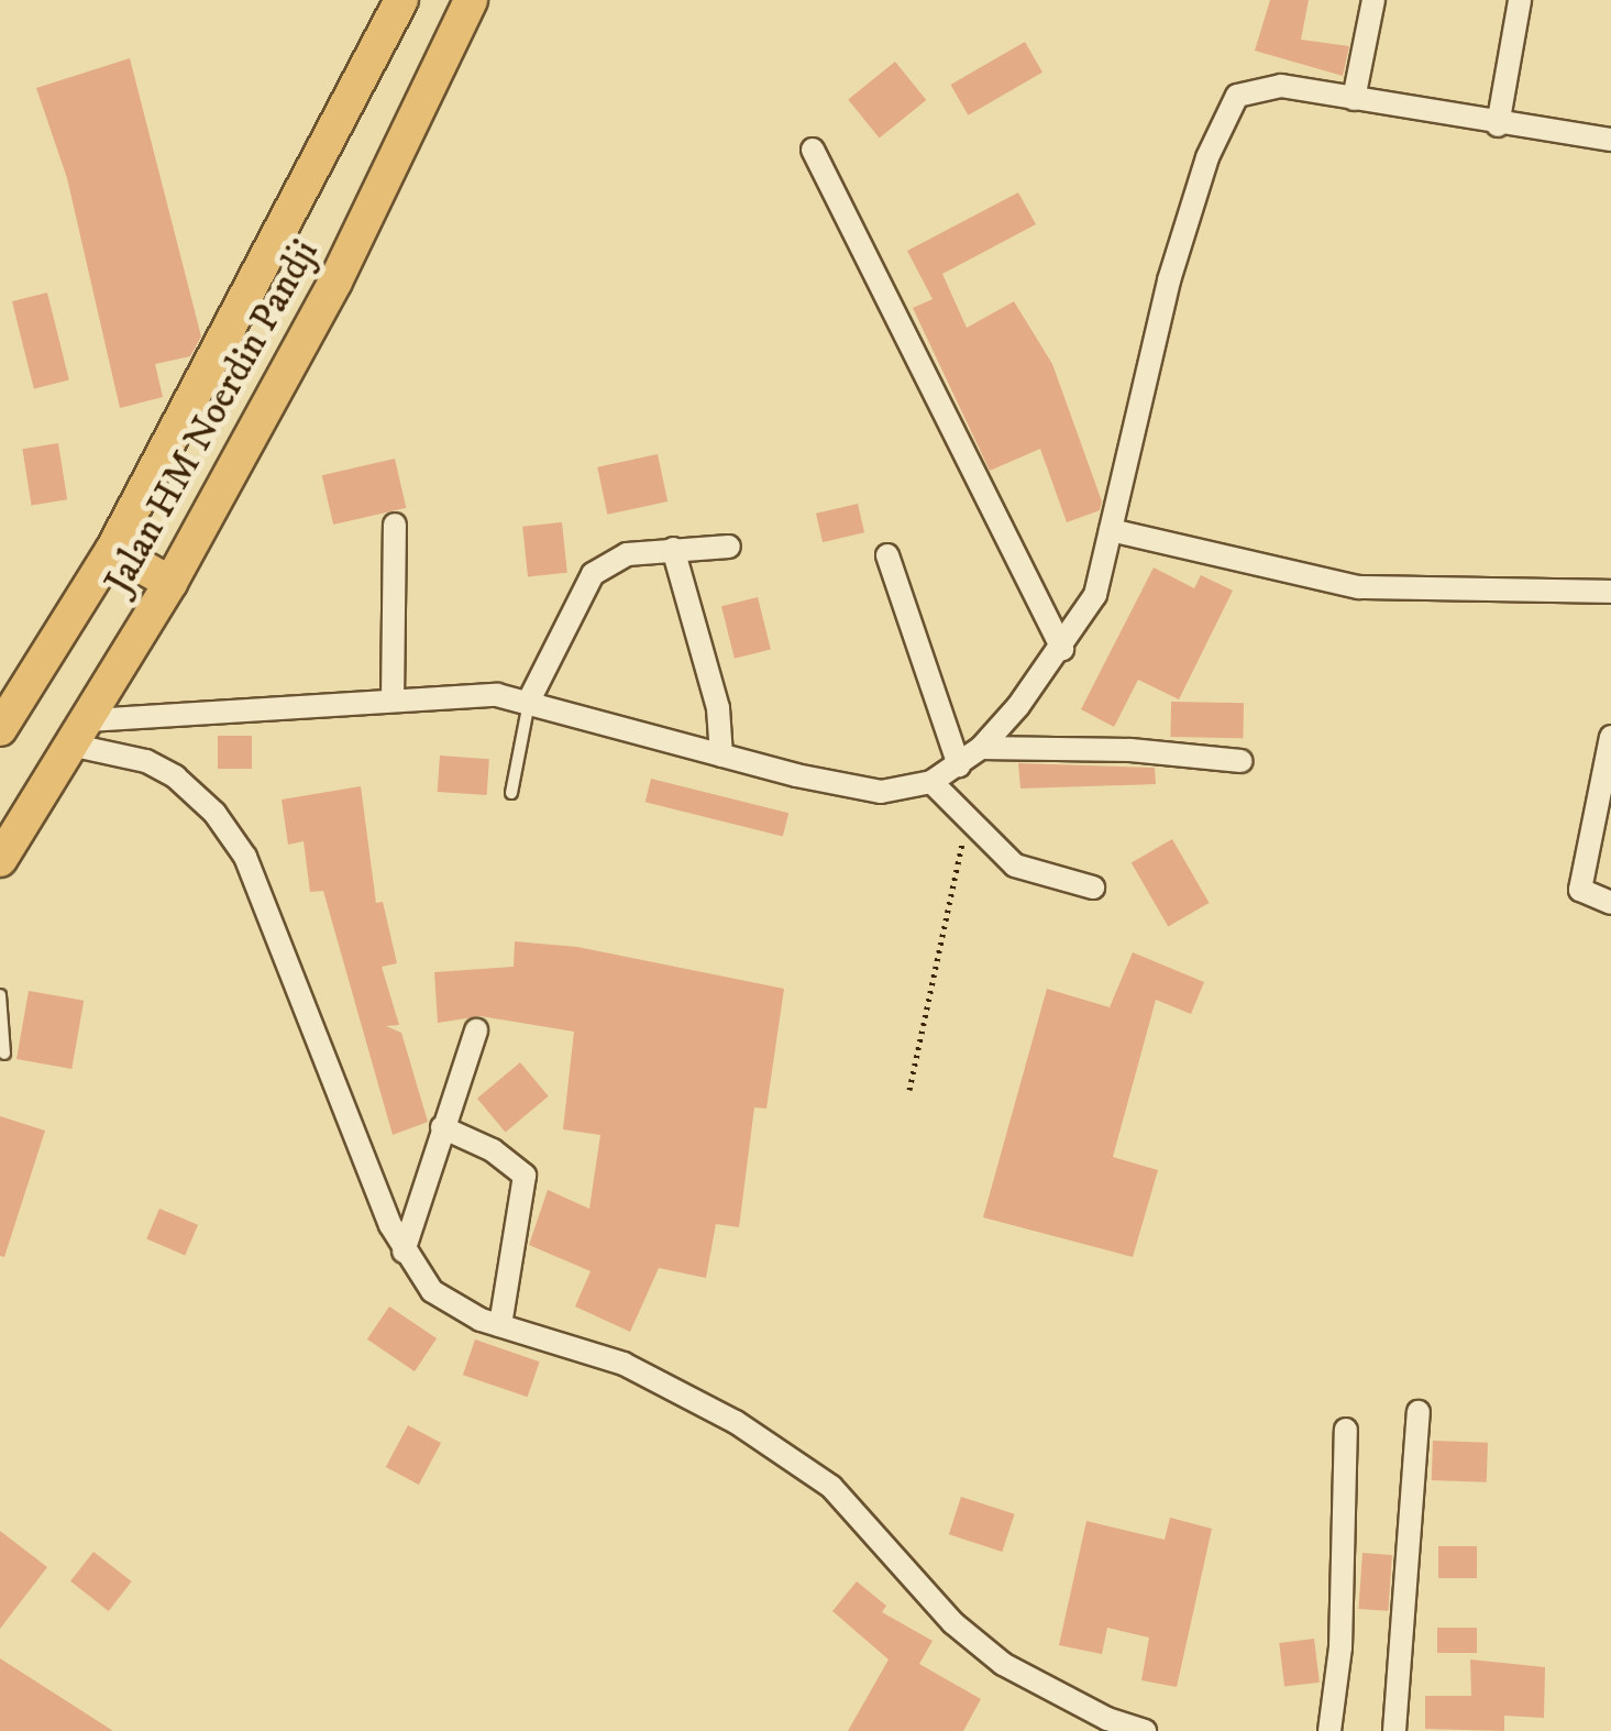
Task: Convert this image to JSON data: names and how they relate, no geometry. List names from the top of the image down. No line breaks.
{"streets":{"main road":["Jalan HM Noerdin Pandji"]}}
